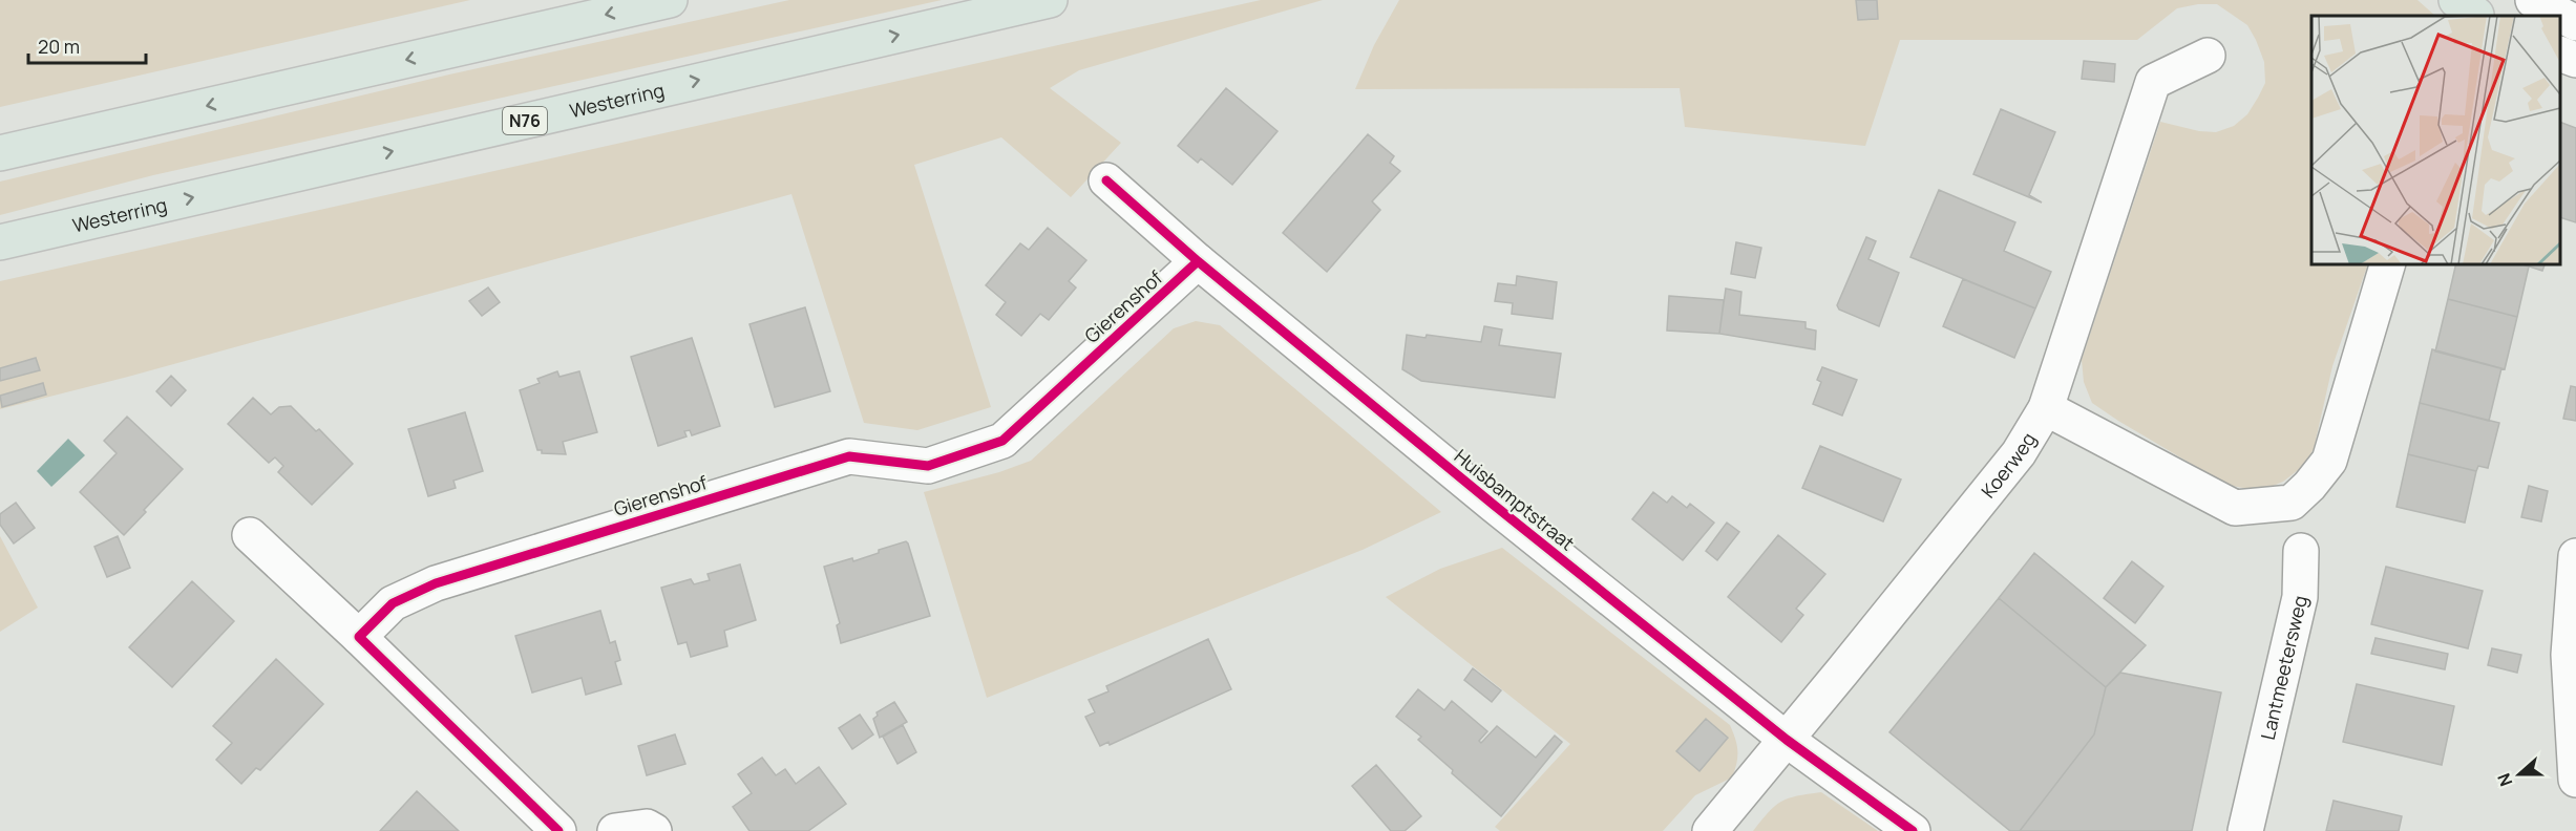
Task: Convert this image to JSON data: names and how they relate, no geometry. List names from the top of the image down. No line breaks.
{"streets":{"highway":["Westerring","N76"],"street":["Gierenshof","Koerweg","Huisbamptstraat","Lantmeetersweg"]},"crossings":[["Gierenshof","Huisbamptstraat"],["Koerweg","Huisbamptstraat"]],"scale_bar":"20 m","north":"left"}
